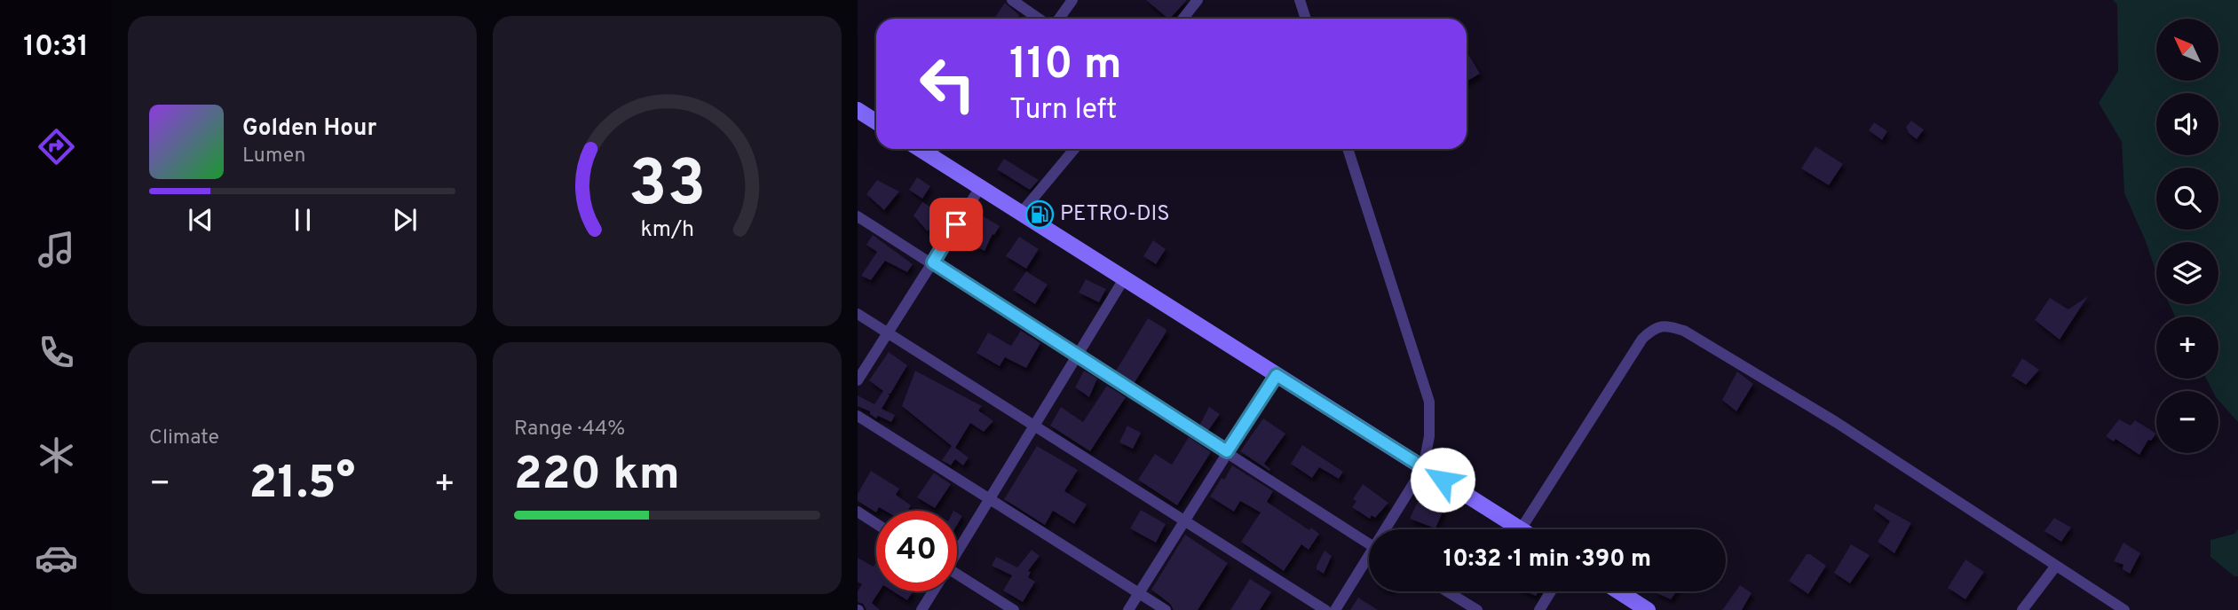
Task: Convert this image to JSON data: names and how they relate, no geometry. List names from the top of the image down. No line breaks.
{"places":{"fuel station":["PETRO-DIS"]},"north":"top left","page":{"tabs":"10:31","map_buttons":["+","−"],"turn":["110 m","Turn left"],"song":["Golden Hour","Lumen"],"tile":["Climate",["Range · 44%","220 km"]],"heat":["−","21.5°","+"],"limit":"40","trip":"10:32 · 1 min · 390 m","gauge":["33","km/h"]}}
